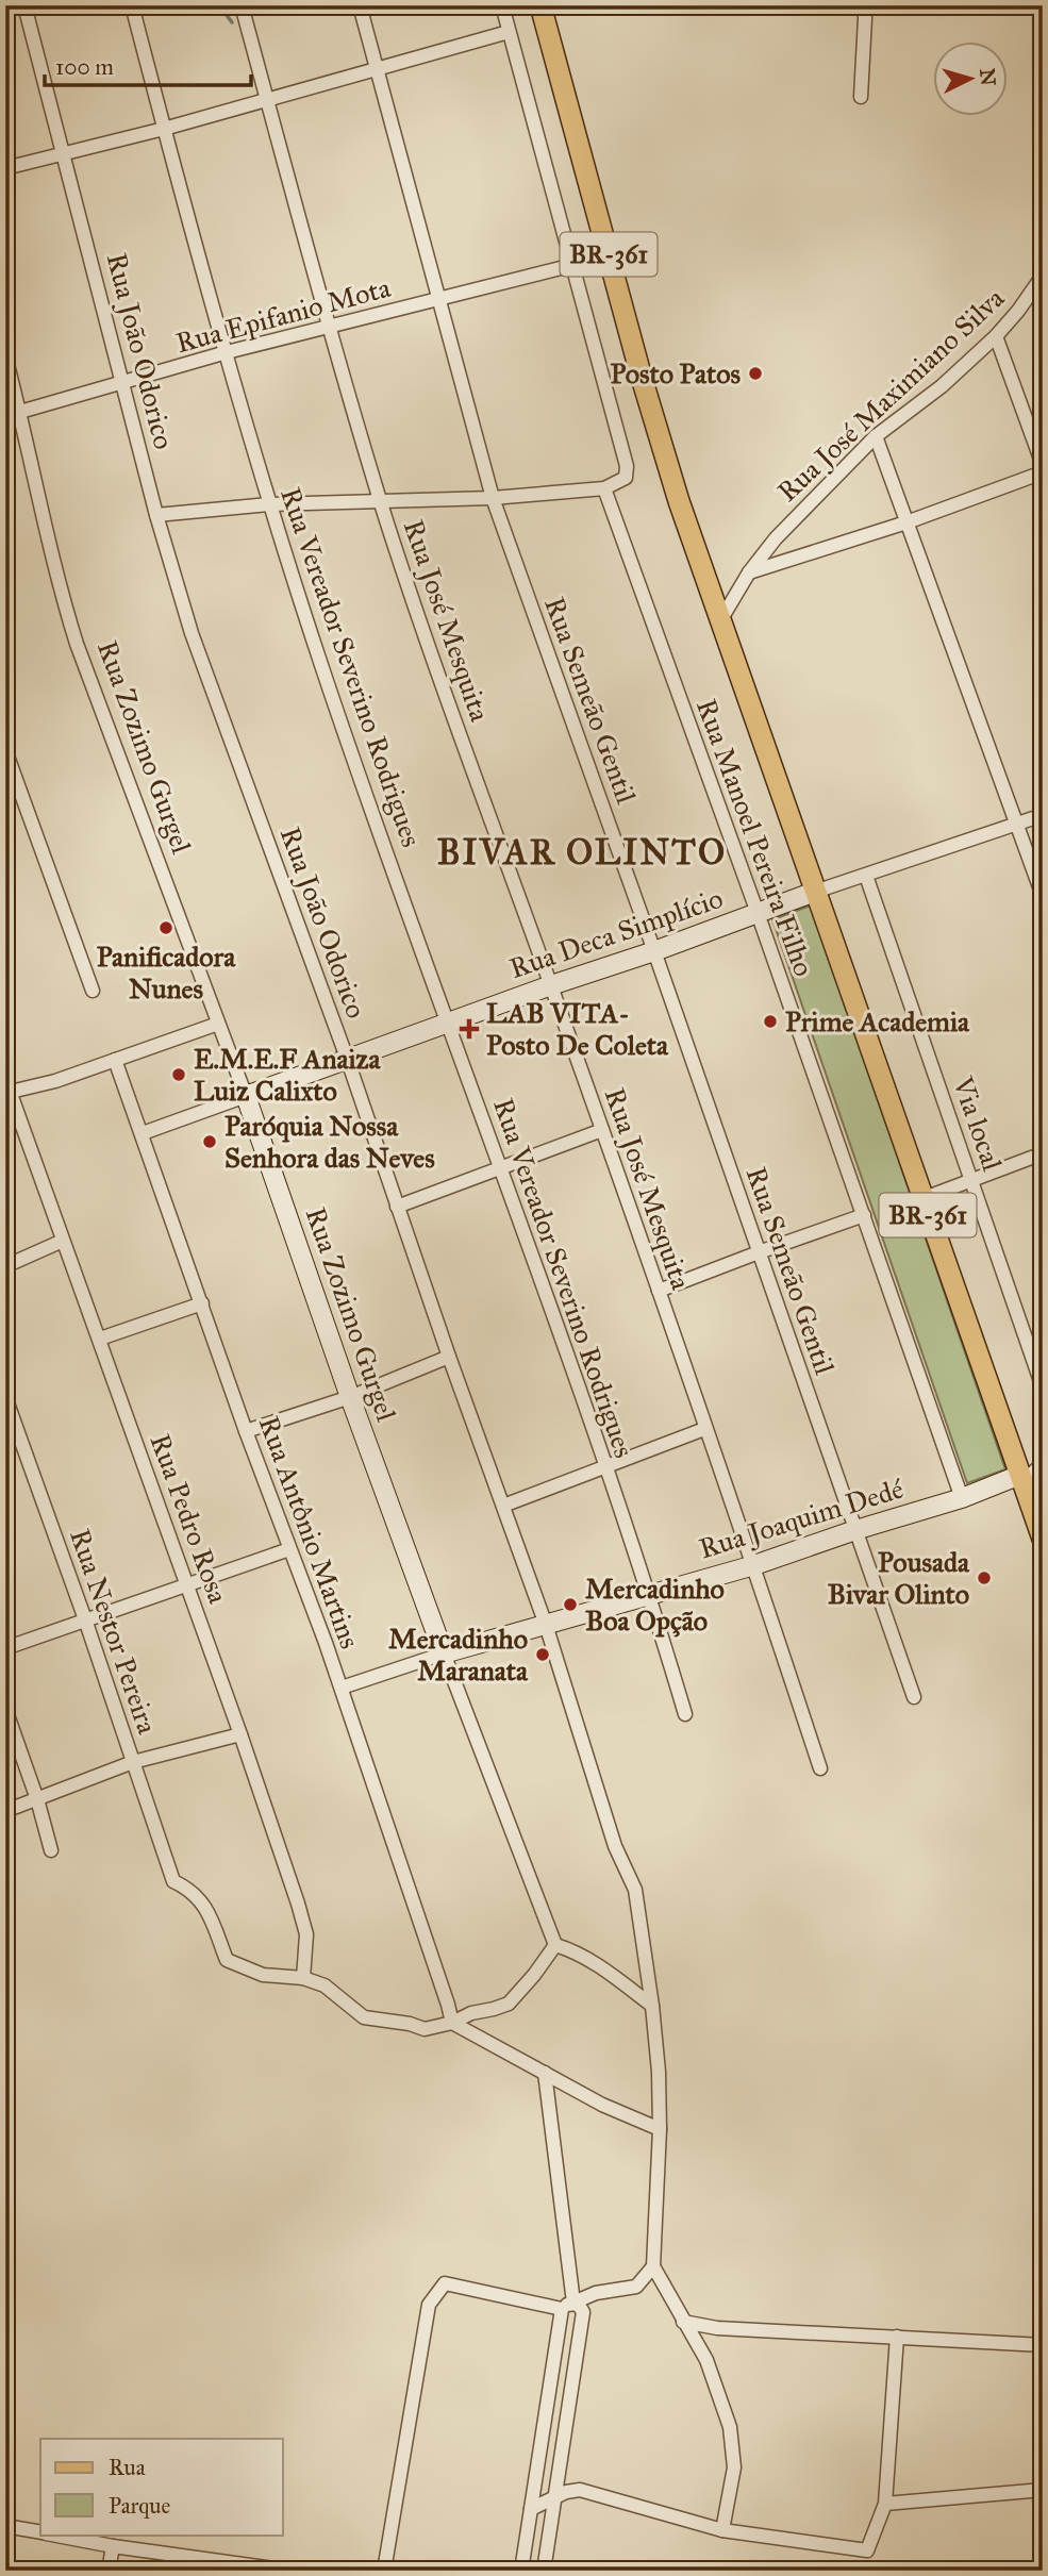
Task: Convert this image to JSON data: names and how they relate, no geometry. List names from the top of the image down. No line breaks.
{"streets":{"main road":["BR-361"],"street":["Rua Epifanio Mota","Rua João Odorico","Rua José Maximiano Silva","Rua José Mesquita","Rua Vereador Severino Rodrigues","Rua Semeão Gentil","Rua Zozimo Gurgel","Rua Manoel Pereira Filho","Rua Deca Simplício","Via local","Rua Pedro Rosa","Rua Joaquim Dedé","Rua Antônio Martins","Rua Nestor Pereira"]},"crossings":[["BR-361","Rua José Maximiano Silva"],["BR-361","Rua Deca Simplício"],["BR-361","Rua Joaquim Dedé"],["Rua Epifanio Mota","Rua João Odorico"],["Rua Epifanio Mota","Rua José Mesquita"],["Rua Epifanio Mota","Rua Vereador Severino Rodrigues"],["Rua Epifanio Mota","Rua Semeão Gentil"],["Rua Epifanio Mota","Rua Zozimo Gurgel"],["Rua João Odorico","Rua Deca Simplício"],["Rua João Odorico","Rua Joaquim Dedé"],["Rua José Mesquita","Rua Deca Simplício"],["Rua José Mesquita","Rua Joaquim Dedé"],["Rua Vereador Severino Rodrigues","Rua Deca Simplício"],["Rua Vereador Severino Rodrigues","Rua Joaquim Dedé"],["Rua Semeão Gentil","Rua Deca Simplício"],["Rua Semeão Gentil","Rua Joaquim Dedé"],["Rua Zozimo Gurgel","Rua Deca Simplício"],["Rua Zozimo Gurgel","Rua Joaquim Dedé"],["Rua Manoel Pereira Filho","Rua Deca Simplício"],["Rua Manoel Pereira Filho","Rua Joaquim Dedé"],["Rua Deca Simplício","Rua Antônio Martins"],["Rua Pedro Rosa","Rua Nestor Pereira"],["Rua Joaquim Dedé","Rua Antônio Martins"]],"districts":["BIVAR OLINTO"],"places":{"other":["Posto Patos","Panificadora Nunes","Prime Academia","E.M.E.F Anaiza Luiz Calixto","Paróquia Nossa Senhora das Neves","Pousada Bivar Olinto","Mercadinho Boa Opção","Mercadinho Maranata"],"health":["LAB VITA- Posto De Coleta"]},"legend":["Rua","Parque"],"scale_bar":"100 m","north":"right"}
